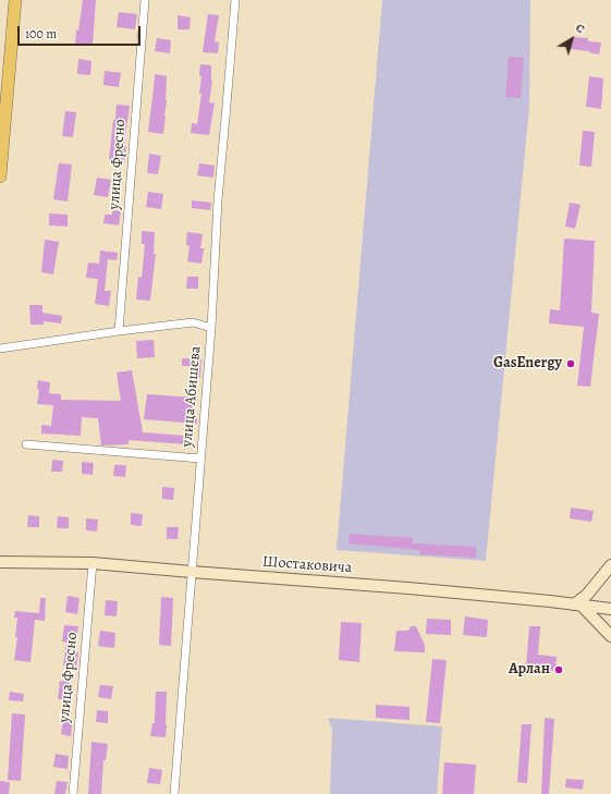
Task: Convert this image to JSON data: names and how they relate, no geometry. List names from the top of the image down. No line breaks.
{"streets":{"street":["улица Фресно","улица Абишева","Шостаковича"]},"crossings":[["улица Фресно","Шостаковича"],["улица Абишева","Шостаковича"]],"places":["GasEnergy","Арлан"],"scale_bar":"100 m","north":"top right"}
